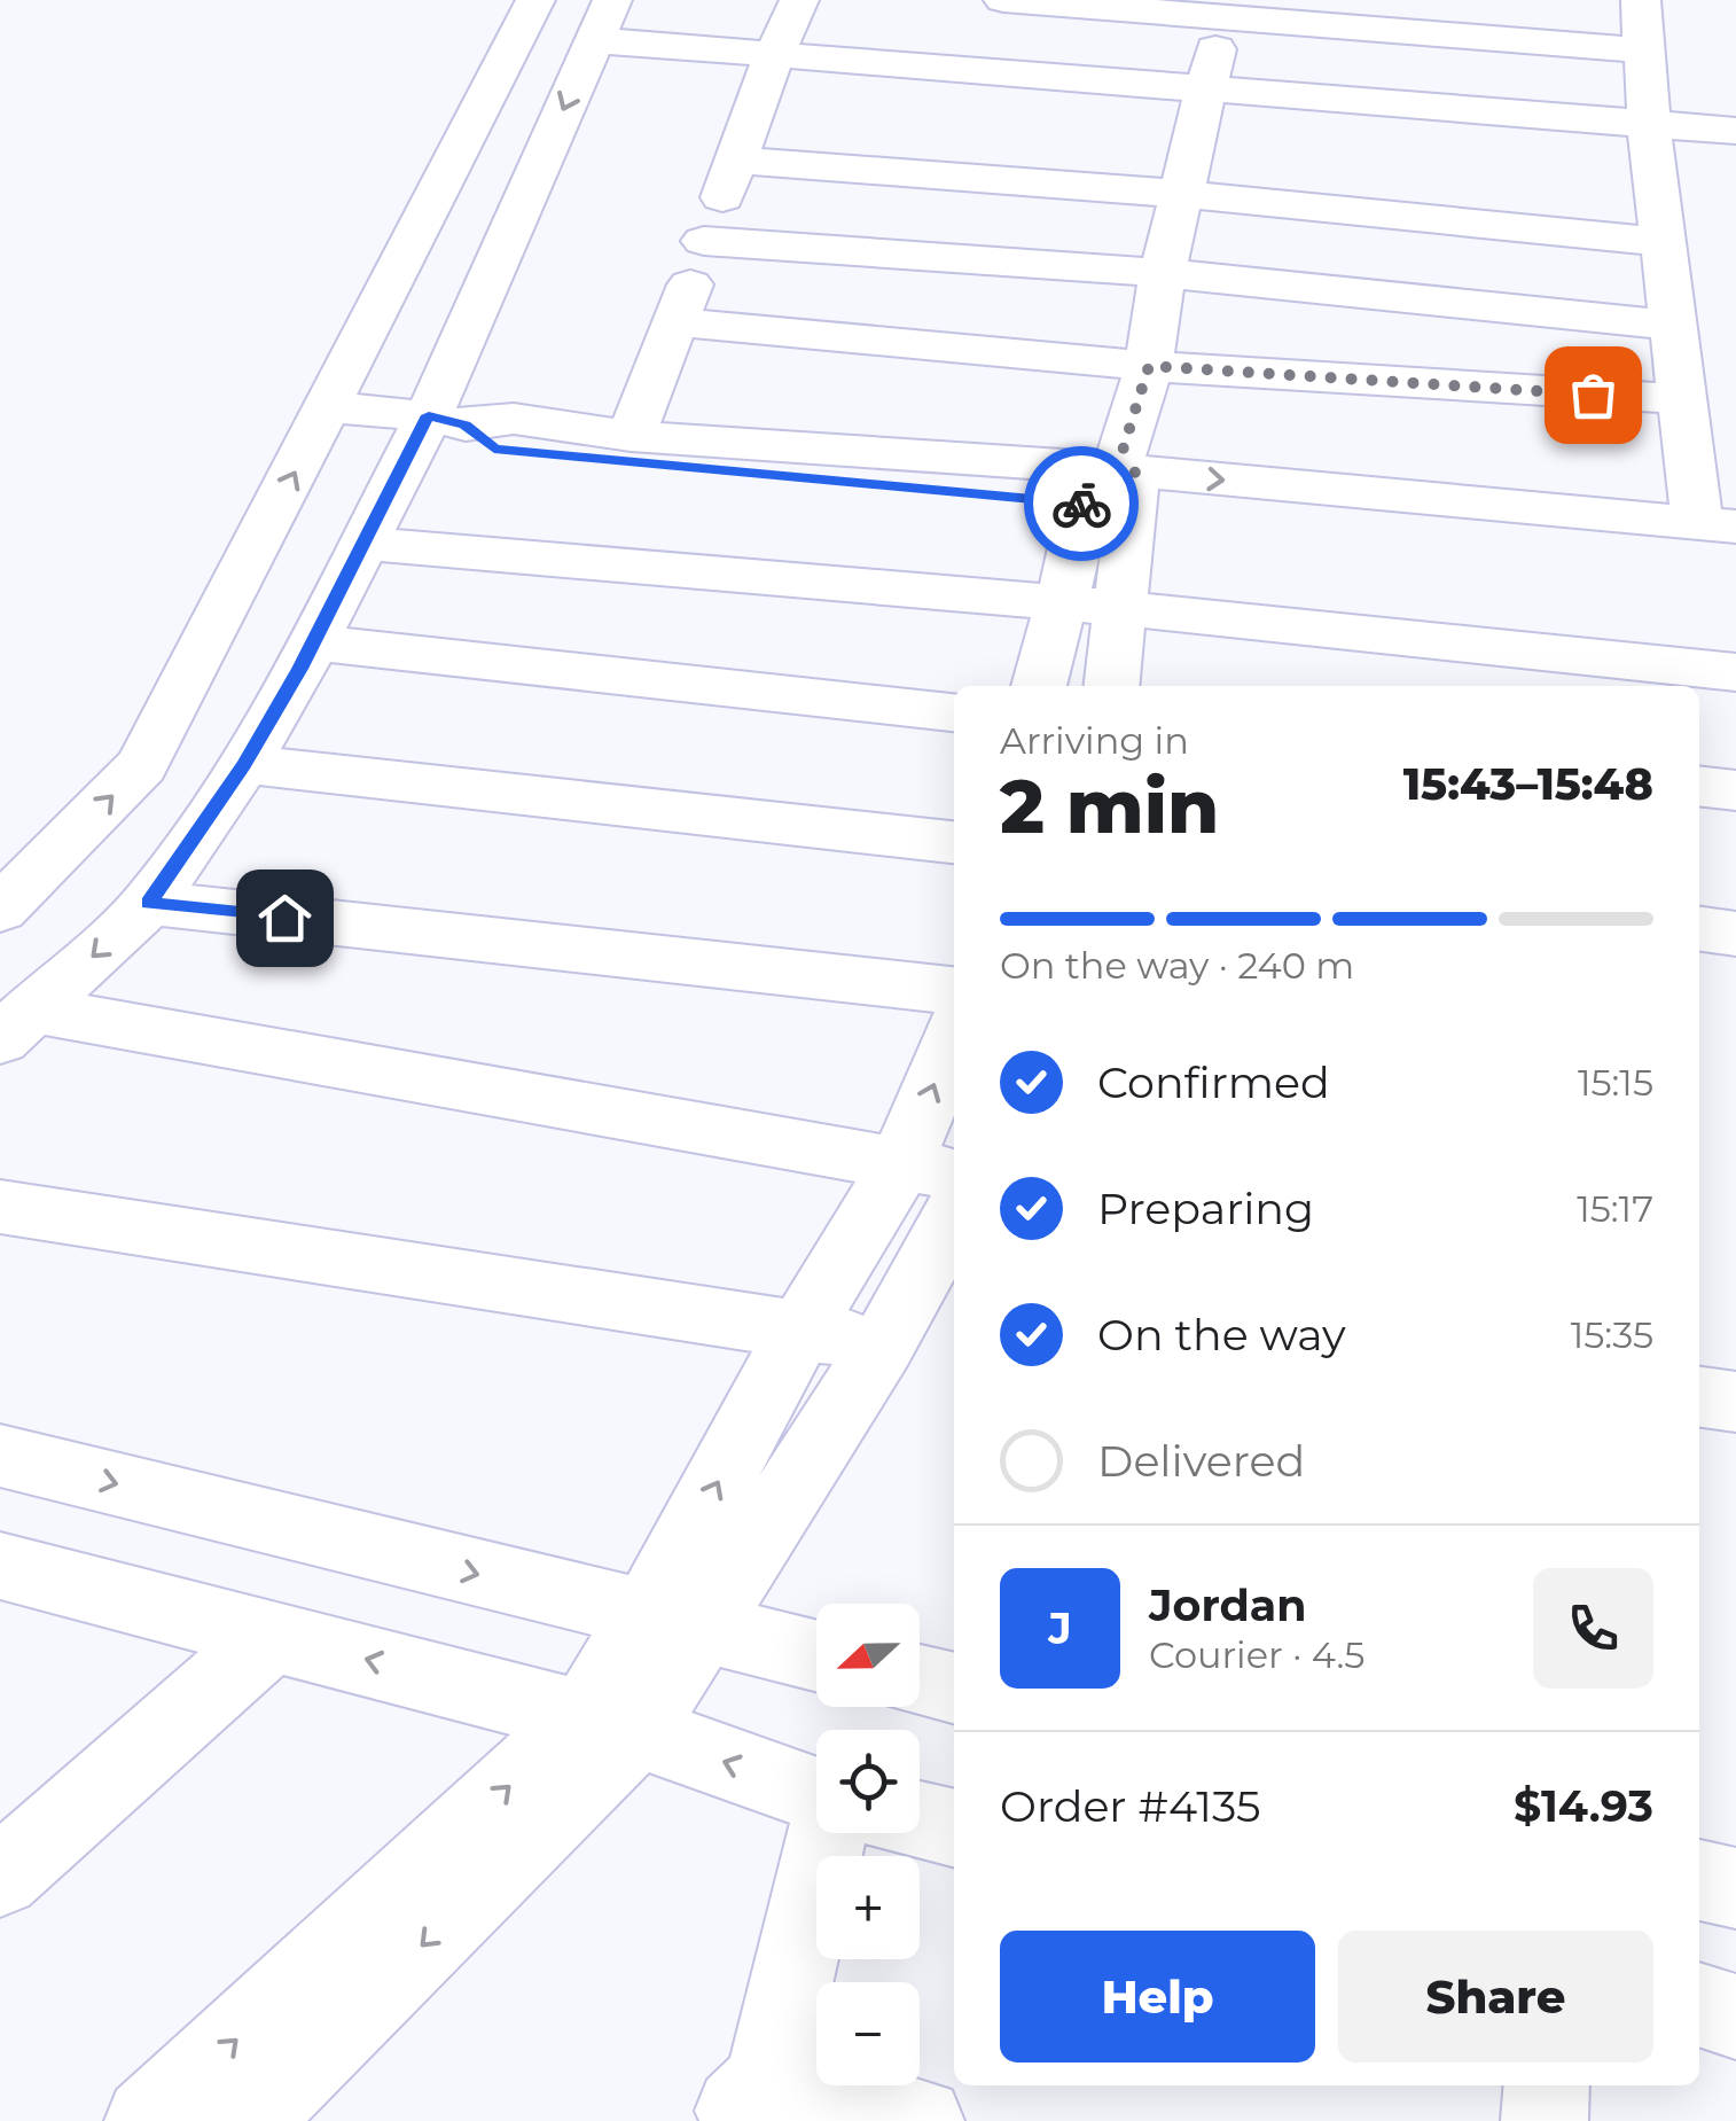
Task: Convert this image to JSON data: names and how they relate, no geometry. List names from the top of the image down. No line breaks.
{"north":"left","page":{"heading":["2 min","Arriving in","15:43–15:48"],"panel":["Jordan","Courier · 4.5","Order #4135","$14.93"],"bar":"On the way · 240 m","list":[["Confirmed","15:15"],["Preparing","15:17"],["On the way","15:35"],"Delivered"],"round":"J","map_buttons":["+","−"],"buttons":["Help","Share"]}}
